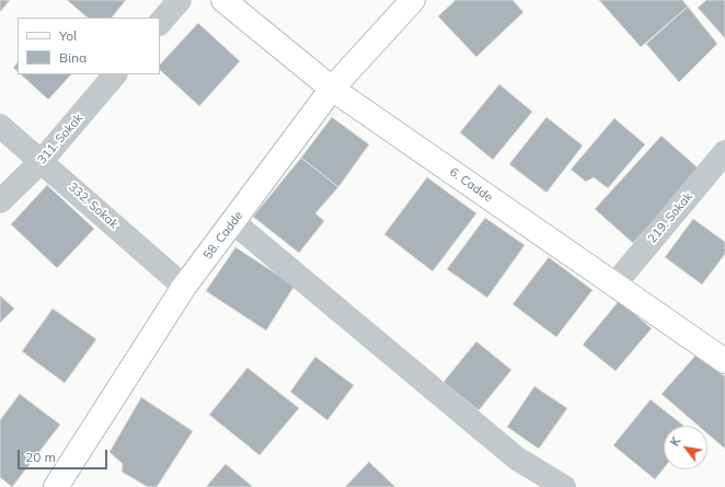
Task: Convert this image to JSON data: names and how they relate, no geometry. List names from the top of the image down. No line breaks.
{"streets":{"street":["311. Sokak","6. Cadde","332. Sokak","219. Sokak","58. Cadde"]},"crossings":[["311. Sokak","332. Sokak"],["6. Cadde","219. Sokak"],["6. Cadde","58. Cadde"],["332. Sokak","58. Cadde"]],"legend":["Yol","Bina"],"scale_bar":"20 m","north":"top left"}
